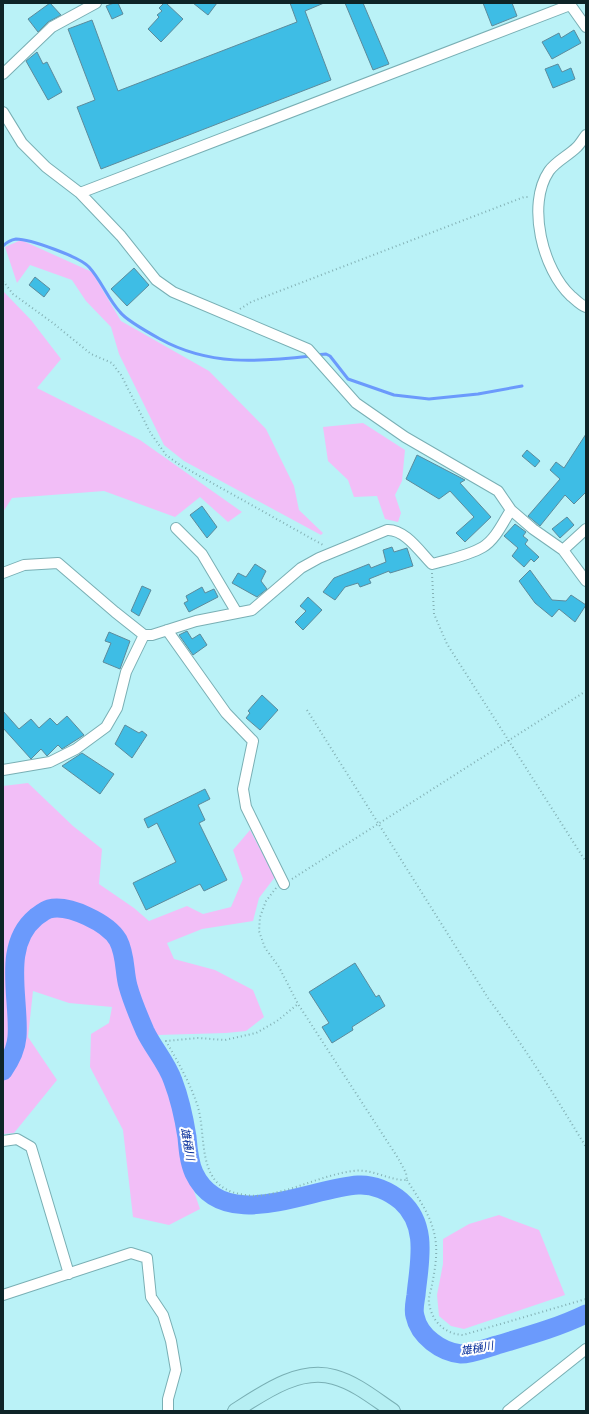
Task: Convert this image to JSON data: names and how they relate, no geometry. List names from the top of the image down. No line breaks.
{"water":["雄樋川"]}
